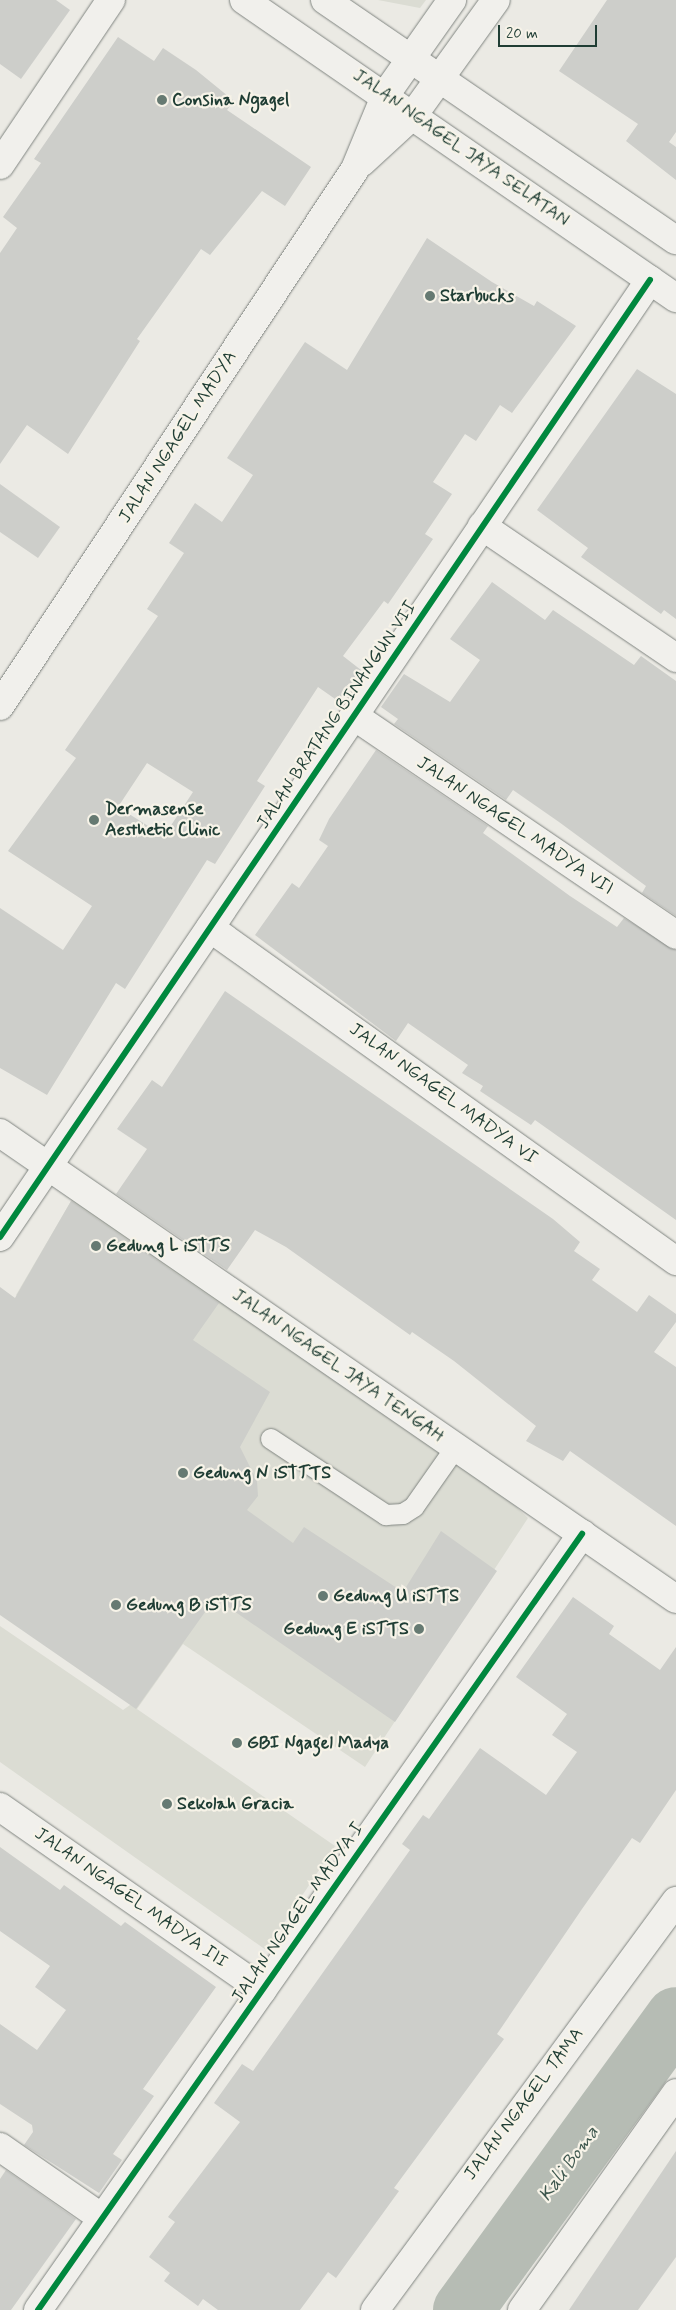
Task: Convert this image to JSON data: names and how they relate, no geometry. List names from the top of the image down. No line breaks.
{"streets":{"street":["JALAN NGAGEL JAYA SELATAN","JALAN NGAGEL MADYA","JALAN BRATANG BINANGUN VII","JALAN NGAGEL MADYA VII","JALAN NGAGEL MADYA VI","JALAN NGAGEL JAYA TENGAH","JALAN NGAGEL MADYA III","JALAN NGAGEL MADYA I","JALAN NGAGEL TAMA"]},"crossings":[["JALAN NGAGEL JAYA SELATAN","JALAN NGAGEL MADYA"],["JALAN NGAGEL JAYA SELATAN","JALAN BRATANG BINANGUN VII"],["JALAN BRATANG BINANGUN VII","JALAN NGAGEL MADYA VII"],["JALAN BRATANG BINANGUN VII","JALAN NGAGEL MADYA VI"],["JALAN BRATANG BINANGUN VII","JALAN NGAGEL JAYA TENGAH"],["JALAN NGAGEL JAYA TENGAH","JALAN NGAGEL MADYA I"],["JALAN NGAGEL MADYA III","JALAN NGAGEL MADYA I"]],"water":["Kali Boma"],"places":["Consina Ngagel","Starbucks","Dermasense Aesthetic Clinic","Gedung L iSTTS","Gedung N iSTTTS","Gedung U iSTTS","Gedung B iSTTS","Gedung E iSTTS","GBI Ngagel Madya","Sekolah Gracia"],"scale_bar":"20 m"}
